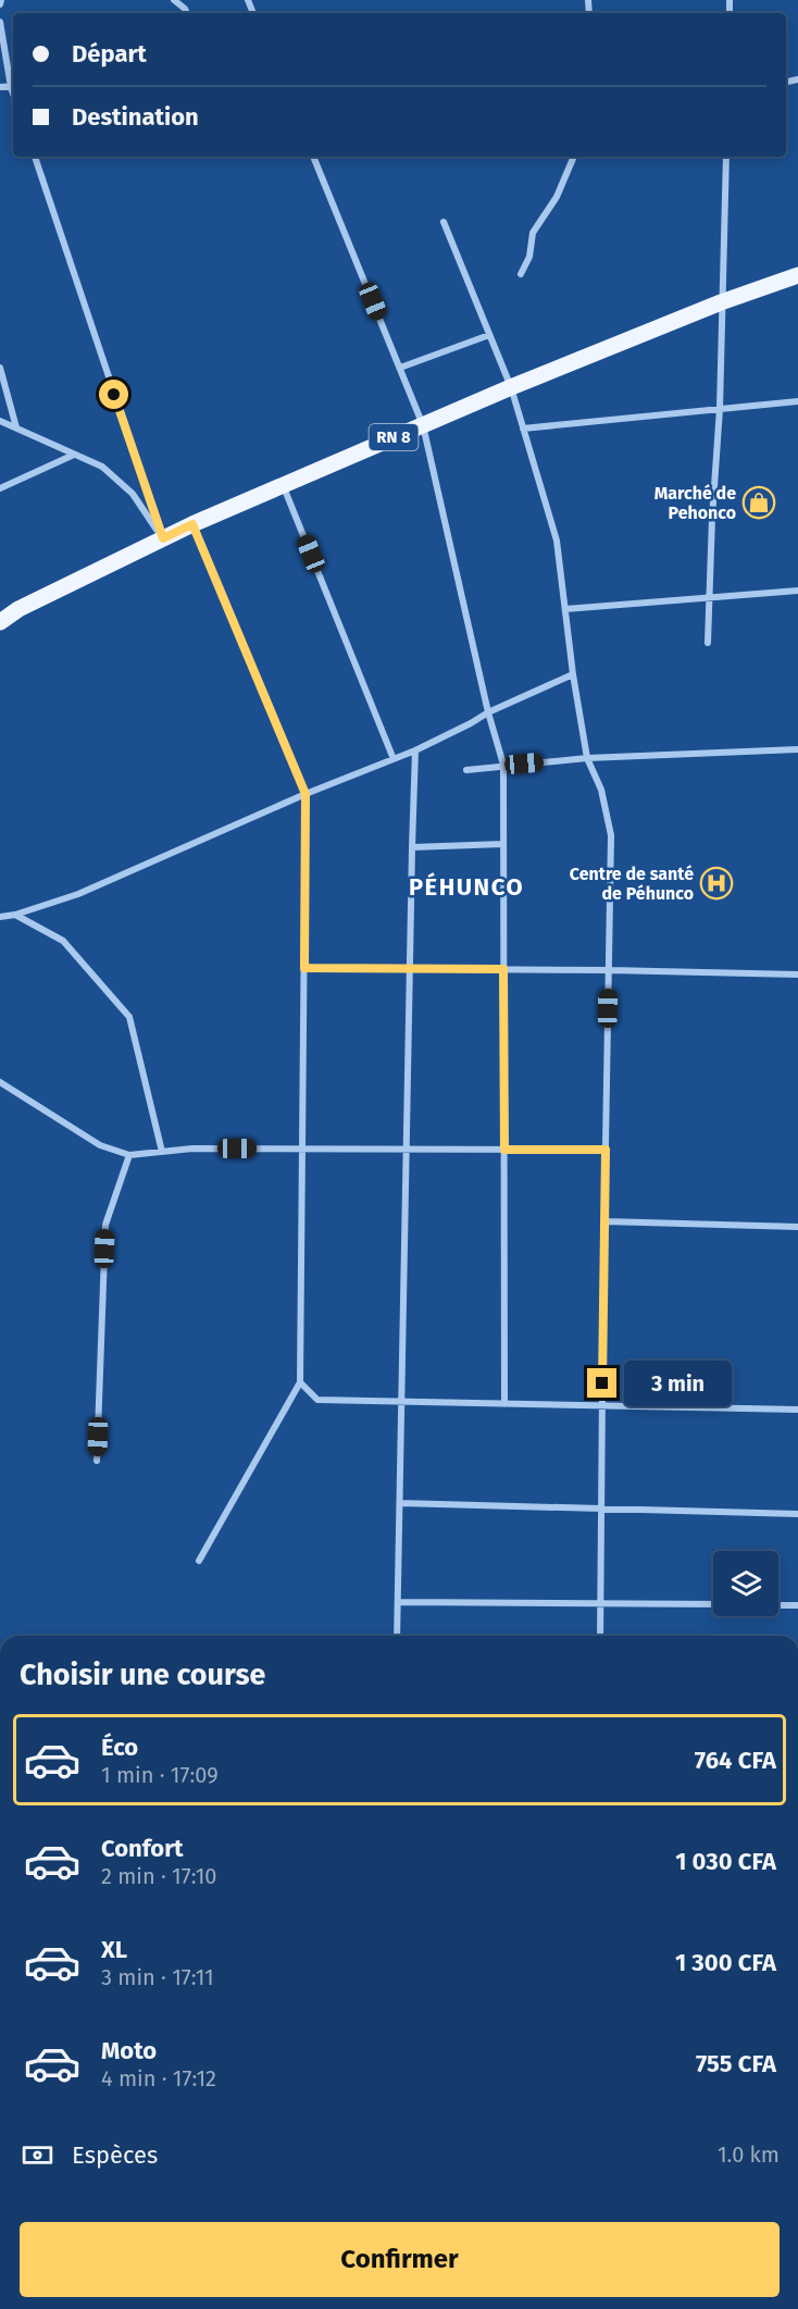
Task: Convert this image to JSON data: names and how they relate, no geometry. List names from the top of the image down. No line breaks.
{"streets":{"main road":["RN 8"]},"districts":["PÉHUNCO"],"places":{"shop":["Marché de Pehonco"],"hospital":["Centre de santé de Péhunco"]},"page":{"banner":["Départ","Destination"],"bubble":"3 min","heading":"Choisir une course","list":[{"name":"Éco","note":"1 min · 17:09","value":"764 CFA"},{"name":"Confort","note":"2 min · 17:10","value":"1 030 CFA"},{"name":"XL","note":"3 min · 17:11","value":"1 300 CFA"},{"name":"Moto","note":"4 min · 17:12","value":"755 CFA"}],"pay":["Espèces","1.0 km"],"buttons":"Confirmer"}}
